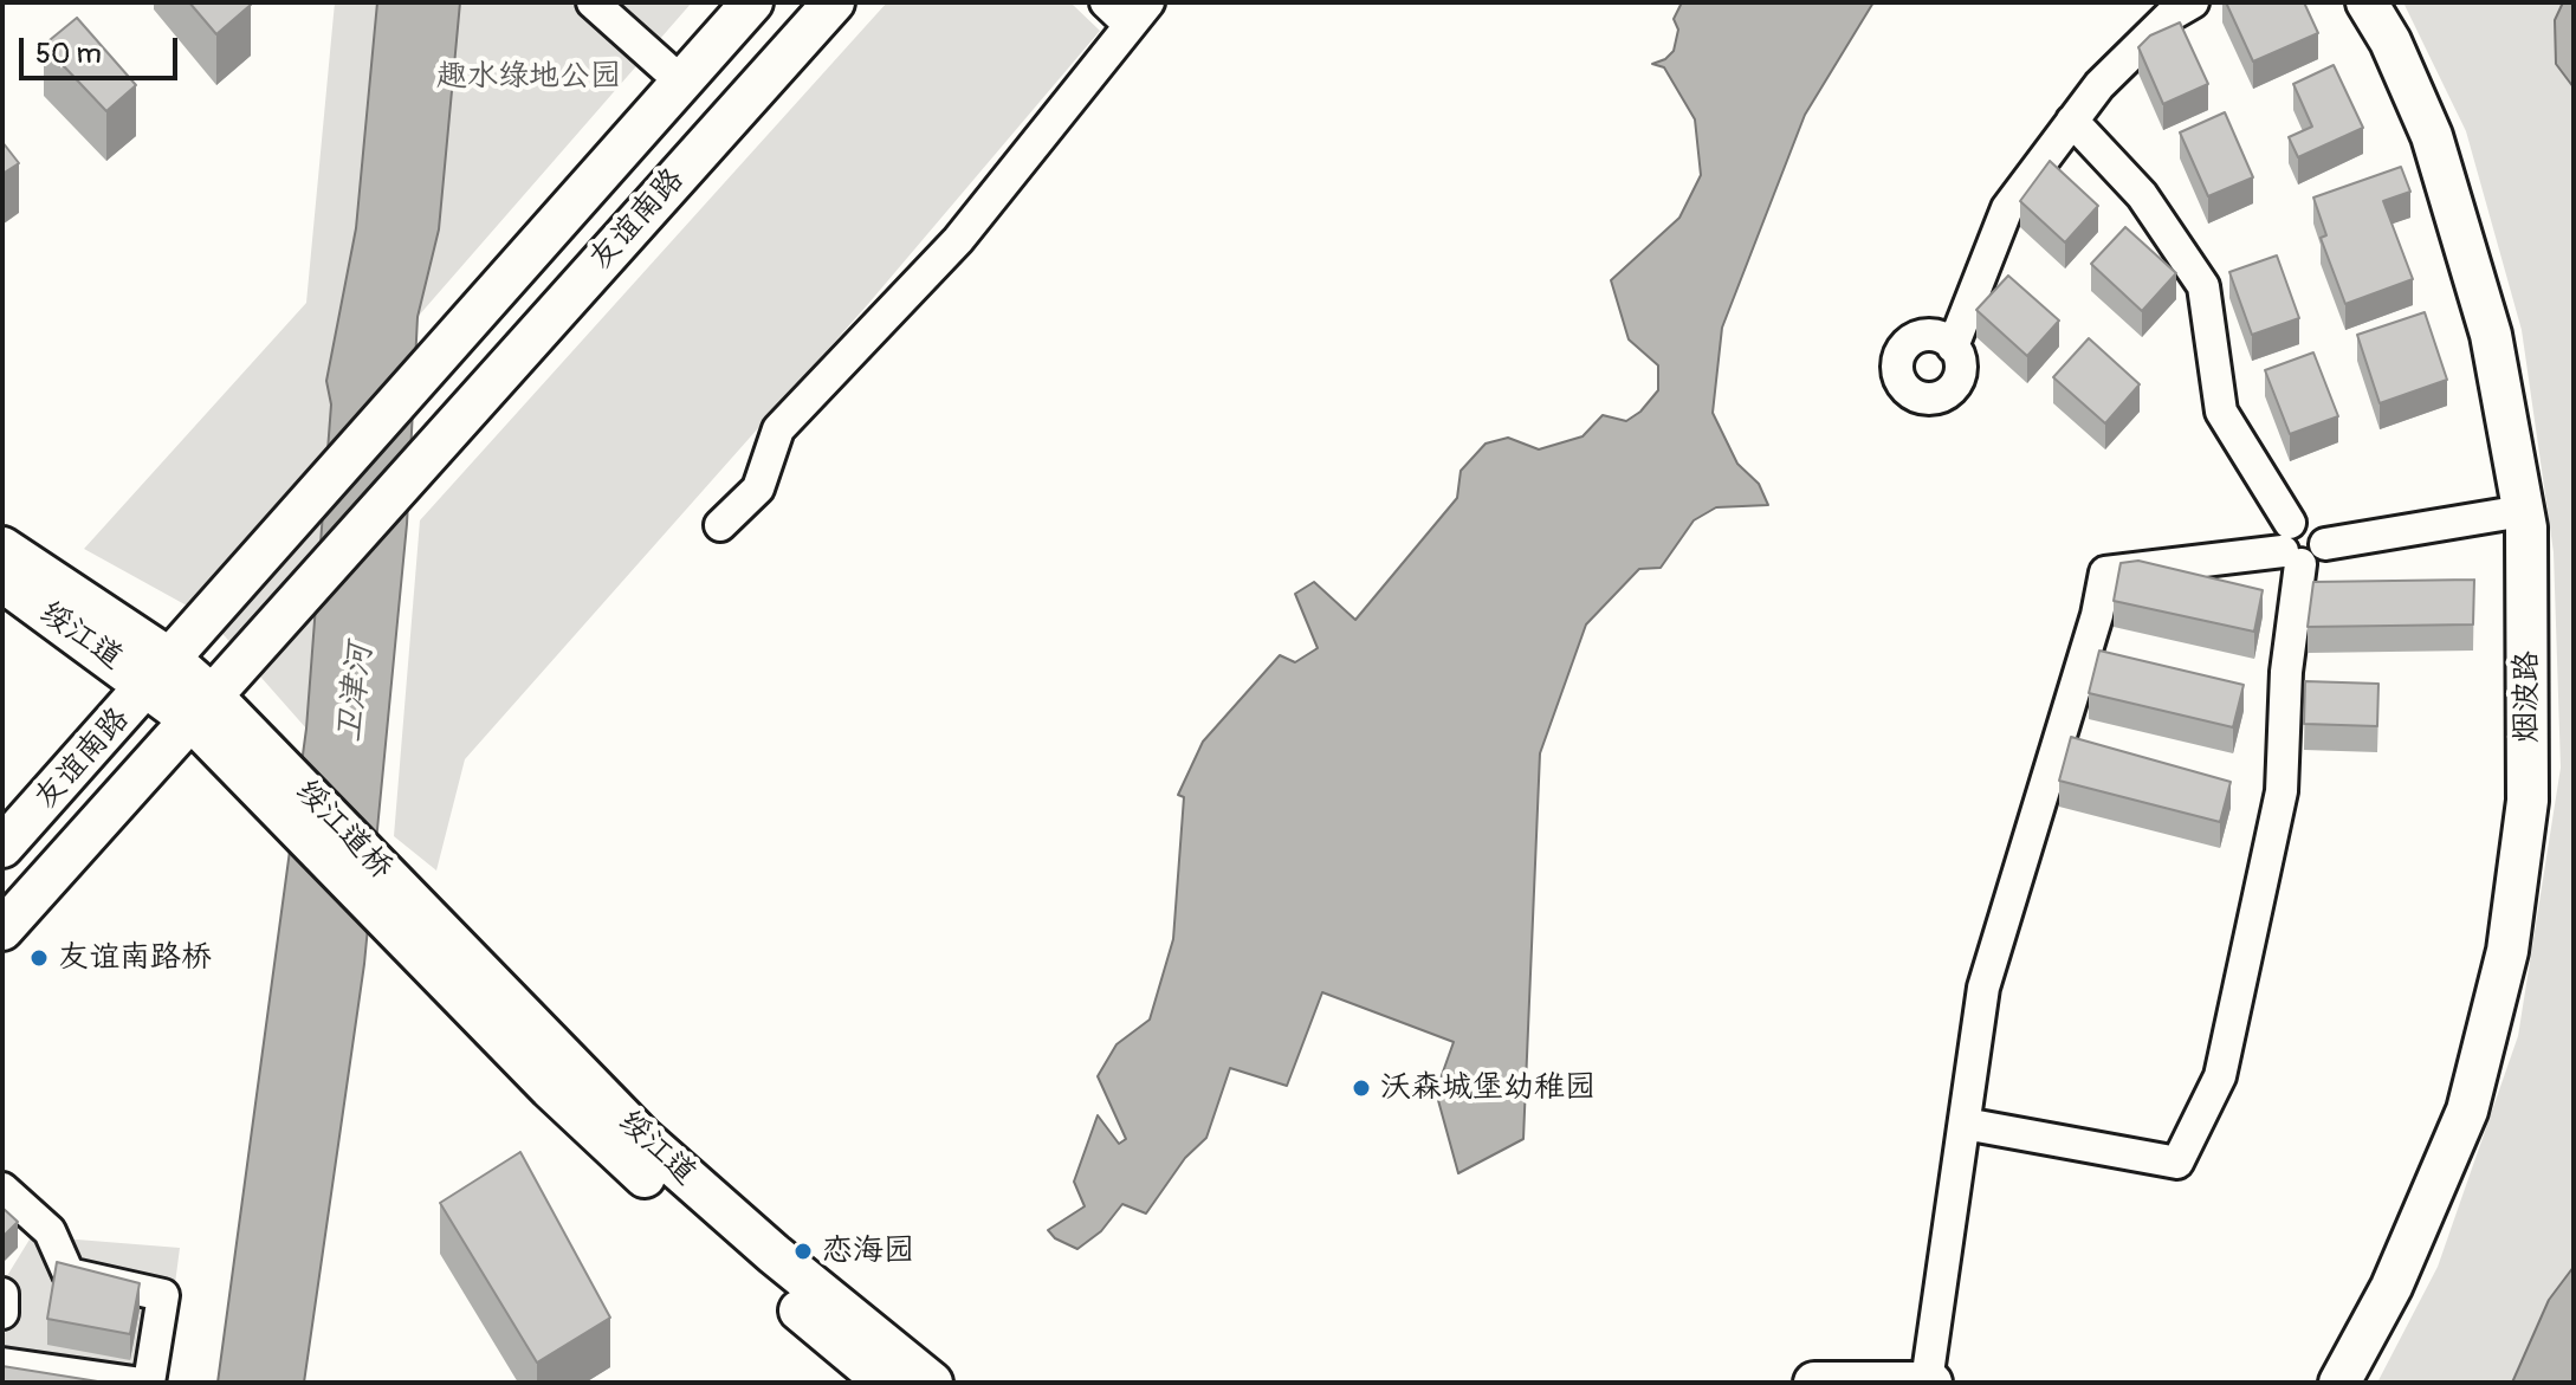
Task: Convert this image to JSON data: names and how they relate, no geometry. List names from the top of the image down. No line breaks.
{"streets":{"main road":["友谊南路","绥江道","烟波路","绥江道桥"]},"crossings":[["友谊南路","绥江道"],["绥江道","绥江道桥"]],"water":["卫津河"],"parks":["趣水绿地公园"],"places":["友谊南路桥","沃森城堡幼稚园","恋海园"],"scale_bar":"50 m"}
